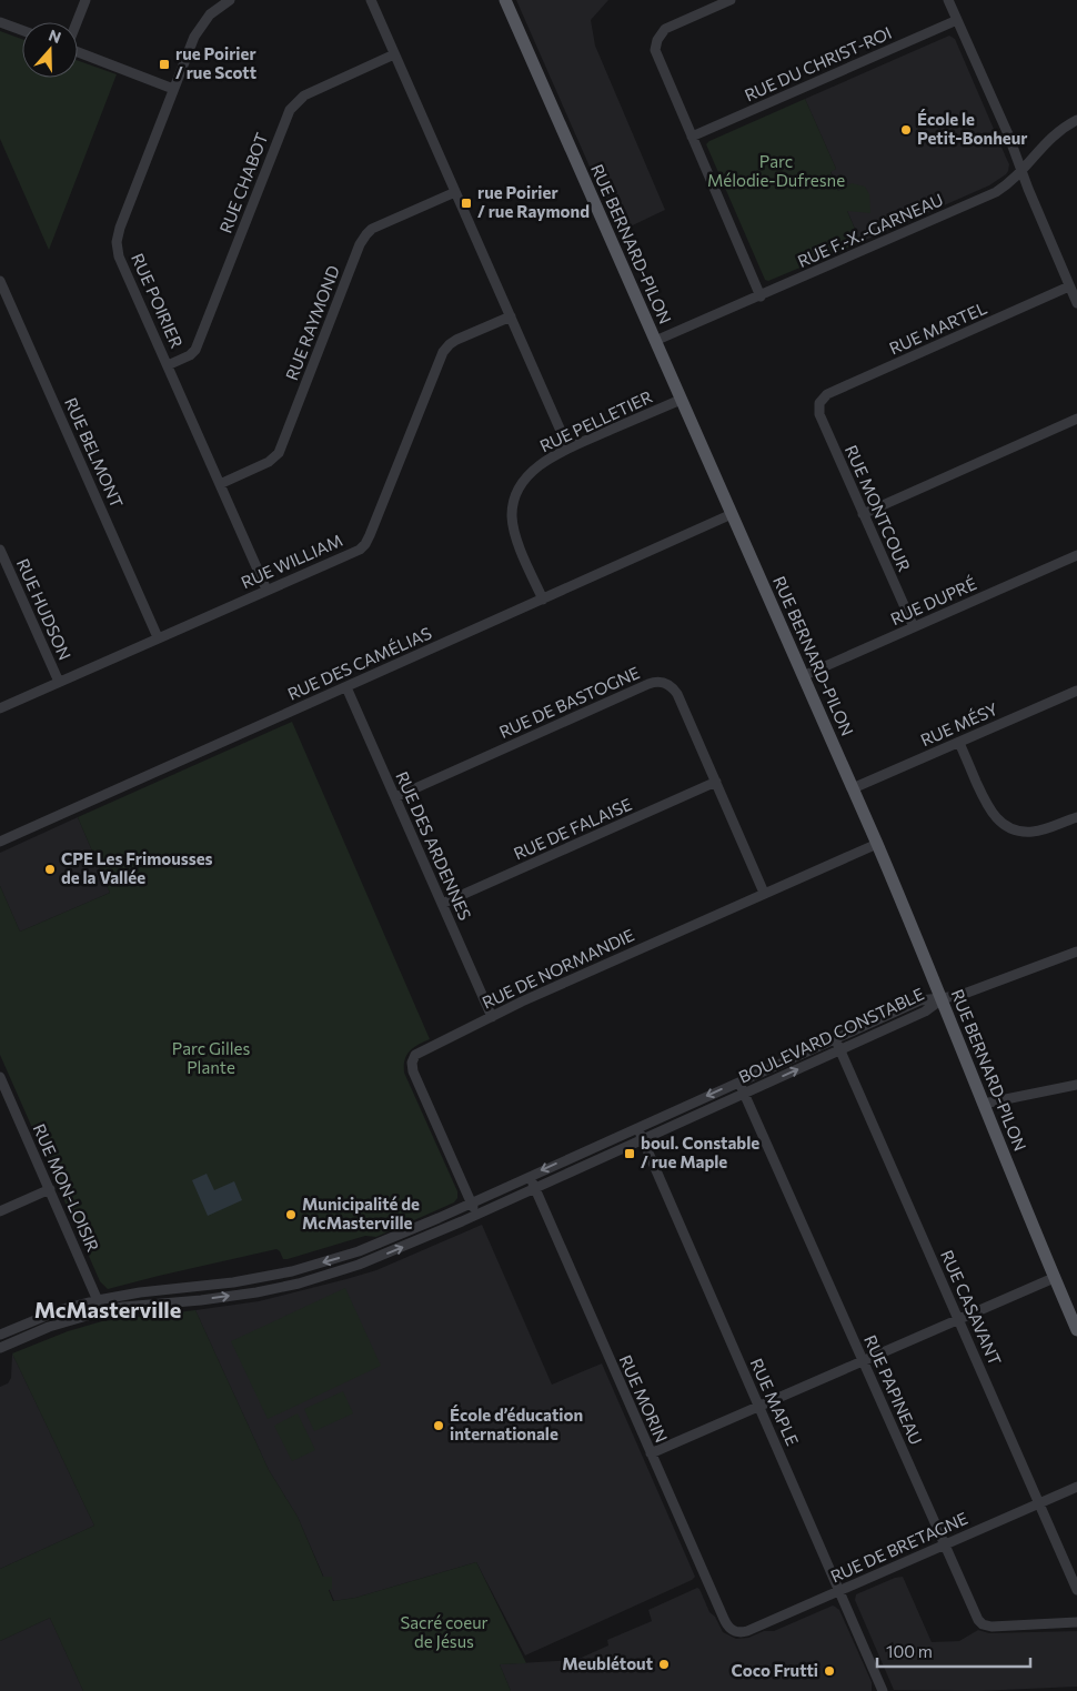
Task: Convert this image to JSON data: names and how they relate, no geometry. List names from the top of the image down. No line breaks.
{"streets":{"main road":["RUE BERNARD-PILON"],"street":["RUE DU CHRIST-ROI","RUE CHABOT","RUE F.-X.-GARNEAU","RUE POIRIER","RUE RAYMOND","RUE MARTEL","RUE PELLETIER","RUE BELMONT","RUE MONTCOUR","RUE WILLIAM","RUE DUPRÉ","RUE HUDSON","RUE DES CAMÉLIAS","RUE DE BASTOGNE","RUE MÉSY","RUE DE FALAISE","RUE DES ARDENNES","RUE DE NORMANDIE","BOULEVARD CONSTABLE","RUE MON-LOISIR","RUE CASAVANT","RUE PAPINEAU","RUE MORIN","RUE MAPLE","RUE DE BRETAGNE"]},"crossings":[["RUE CHABOT","RUE POIRIER"],["RUE F.-X.-GARNEAU","RUE BERNARD-PILON"],["RUE BERNARD-PILON","RUE PELLETIER"],["RUE BERNARD-PILON","RUE DUPRÉ"],["RUE BERNARD-PILON","RUE DES CAMÉLIAS"],["RUE BERNARD-PILON","RUE MÉSY"],["RUE BERNARD-PILON","RUE DE NORMANDIE"],["RUE BERNARD-PILON","BOULEVARD CONSTABLE"],["RUE POIRIER","RUE RAYMOND"],["RUE POIRIER","RUE WILLIAM"],["RUE MARTEL","RUE MONTCOUR"],["RUE PELLETIER","RUE DES CAMÉLIAS"],["RUE BELMONT","RUE WILLIAM"],["RUE MONTCOUR","RUE DUPRÉ"],["RUE WILLIAM","RUE HUDSON"],["RUE DES CAMÉLIAS","RUE DES ARDENNES"],["RUE DE BASTOGNE","RUE DE FALAISE"],["RUE DE BASTOGNE","RUE DES ARDENNES"],["RUE DE BASTOGNE","RUE DE NORMANDIE"],["RUE DE FALAISE","RUE DES ARDENNES"],["RUE DES ARDENNES","RUE DE NORMANDIE"],["RUE DE NORMANDIE","BOULEVARD CONSTABLE"],["BOULEVARD CONSTABLE","RUE MON-LOISIR"],["BOULEVARD CONSTABLE","RUE CASAVANT"],["BOULEVARD CONSTABLE","RUE PAPINEAU"],["BOULEVARD CONSTABLE","RUE MORIN"],["BOULEVARD CONSTABLE","RUE MAPLE"],["RUE CASAVANT","RUE DE BRETAGNE"],["RUE PAPINEAU","RUE DE BRETAGNE"],["RUE MORIN","RUE DE BRETAGNE"],["RUE MAPLE","RUE DE BRETAGNE"]],"districts":["McMasterville"],"parks":["Parc Mélodie-Dufresne","Parc Gilles Plante","Sacré coeur de Jésus"],"places":{"transit":["rue Poirier / rue Scott","rue Poirier / rue Raymond","boul. Constable / rue Maple"],"other":["École le Petit-Bonheur","CPE Les Frimousses de la Vallée","Municipalité de McMasterville","École d’éducation internationale","Meublétout","Coco Frutti"]},"scale_bar":"100 m","north":"top"}
